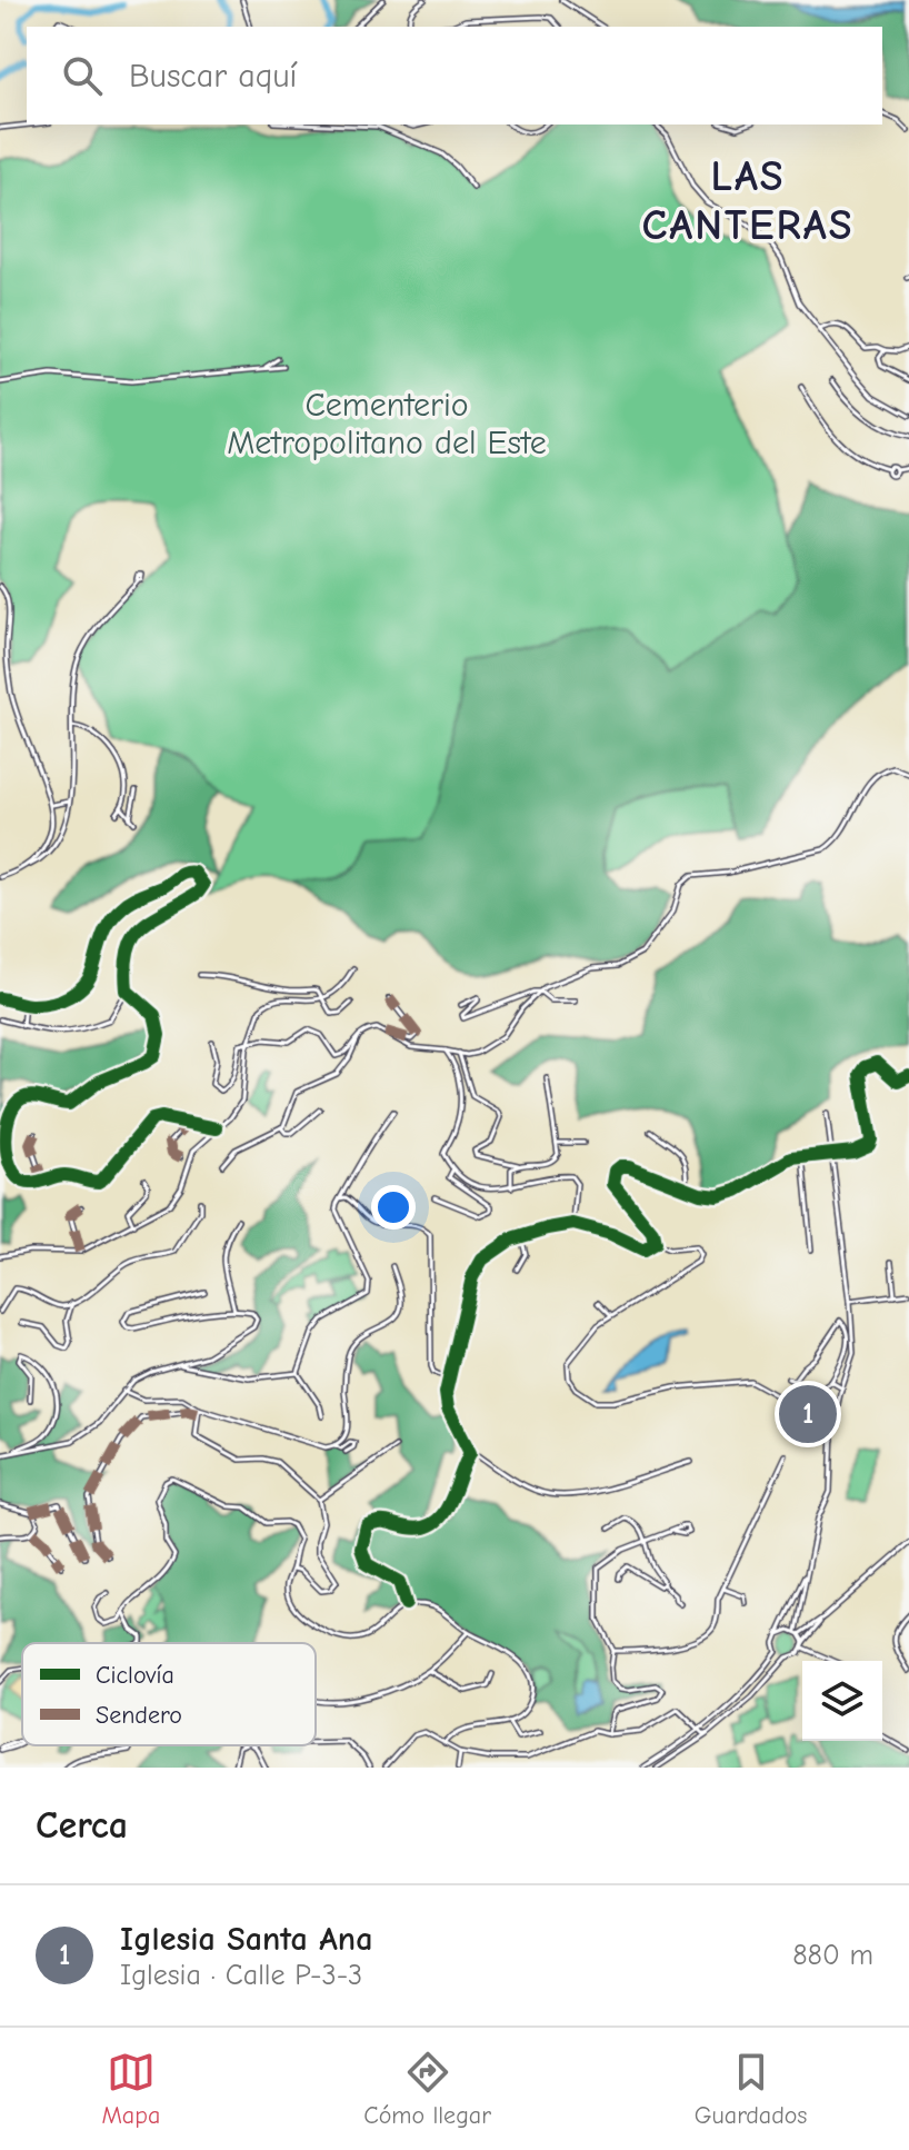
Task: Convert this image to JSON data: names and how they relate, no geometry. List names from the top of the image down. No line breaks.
{"districts":["LAS CANTERAS"],"parks":["Cementerio Metropolitano del Este"],"legend":["Ciclovía","Sendero"],"page":{"search":"Buscar aquí","pins":"1","heading":"Cerca","list":[{"mark":"1","name":"Iglesia Santa Ana","note":"Iglesia · Calle P-3-3","value":"880 m"}],"nav":["Mapa","Cómo llegar","Guardados"]}}
